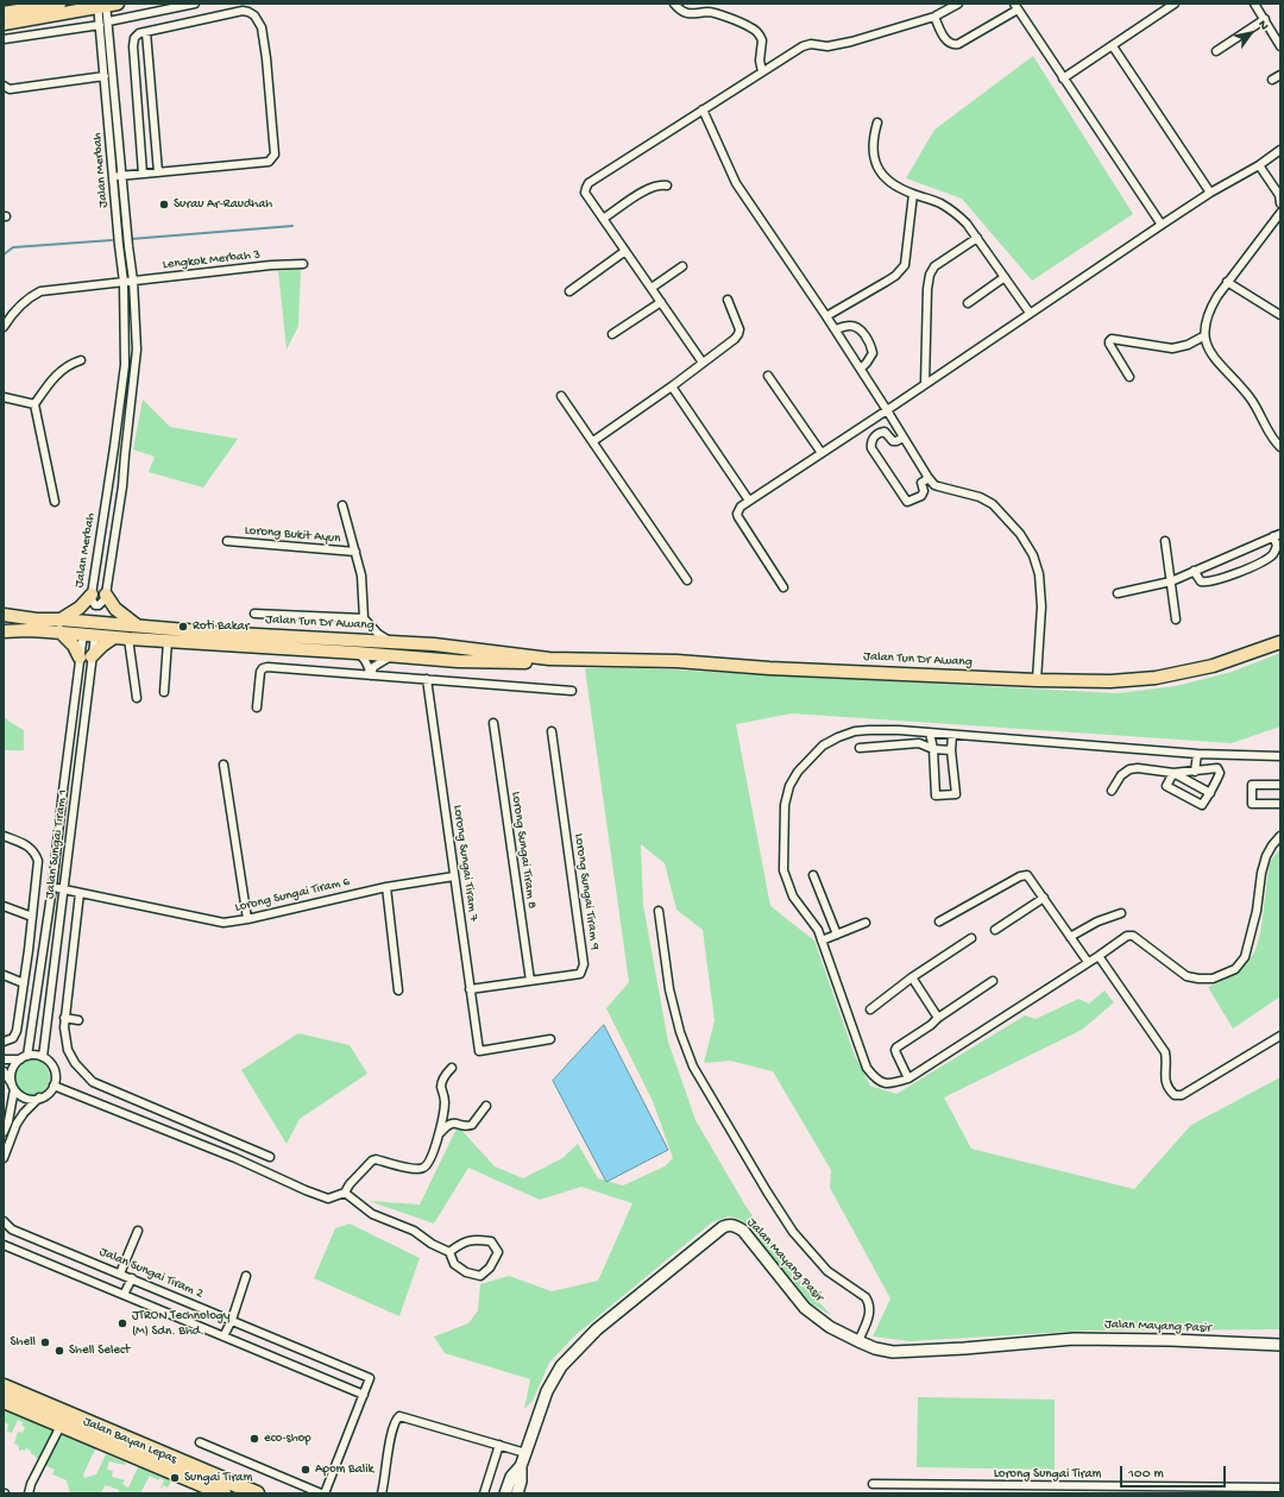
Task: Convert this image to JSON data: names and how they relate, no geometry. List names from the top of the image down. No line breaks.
{"streets":{"highway":["Jalan Bayan Lepas"],"main road":["Jalan Tun Dr Awang"],"street":["Jalan Merbah","Lengkok Merbah 3","Lorong Bukit Ayun","Jalan Sungai Tiram 1","Lorong Sungai Tiram 8","Lorong Sungai Tiram 7","Lorong Sungai Tiram 9","Lorong Sungai Tiram 6","Jalan Mayang Pasir","Jalan Sungai Tiram 2","Lorong Sungai Tiram"]},"crossings":[["Jalan Merbah","Lengkok Merbah 3"],["Jalan Tun Dr Awang","Jalan Sungai Tiram 1"],["Jalan Sungai Tiram 1","Lorong Sungai Tiram 6"],["Lorong Sungai Tiram 8","Lorong Sungai Tiram 9"],["Lorong Sungai Tiram 7","Lorong Sungai Tiram 9"],["Lorong Sungai Tiram 7","Lorong Sungai Tiram 6"]],"places":["Surau Ar-Raudhah","Roti Bakar","JTRON Technology (M) Sdn. Bhd.","Shell","Shell Select","eco-shop","Apom Balik","Sungai Tiram"],"scale_bar":"100 m","north":"top right"}
